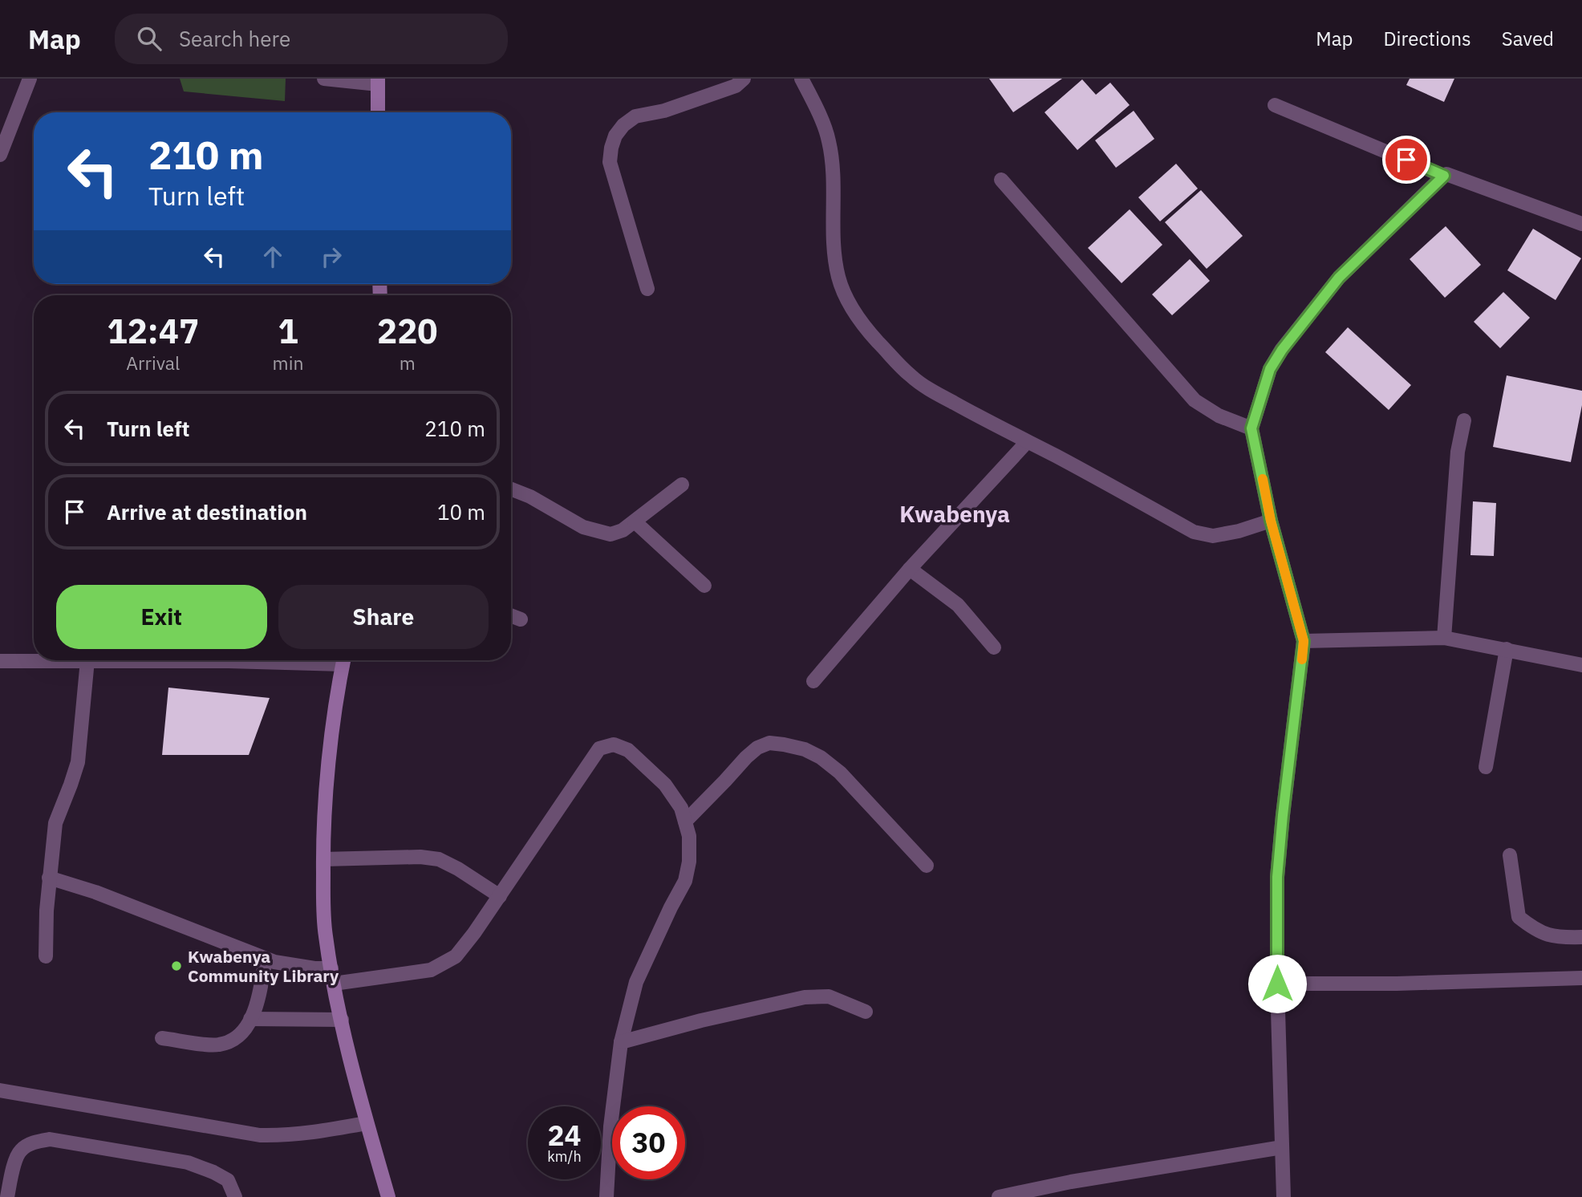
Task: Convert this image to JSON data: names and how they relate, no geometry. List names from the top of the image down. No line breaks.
{"districts":["Kwabenya"],"places":["Kwabenya Community Library"],"page":{"header":"Map","search":"Search here","nav":["Map","Directions","Saved"],"turn":["210 m","Turn left"],"eta":["12:47","Arrival","1","min","220","m"],"list":[{"name":"Turn left","value":"210 m"},{"name":"Arrive at destination","value":"10 m"}],"buttons":["Exit","Share"],"speed":"24 km/h","limit":"30"}}
